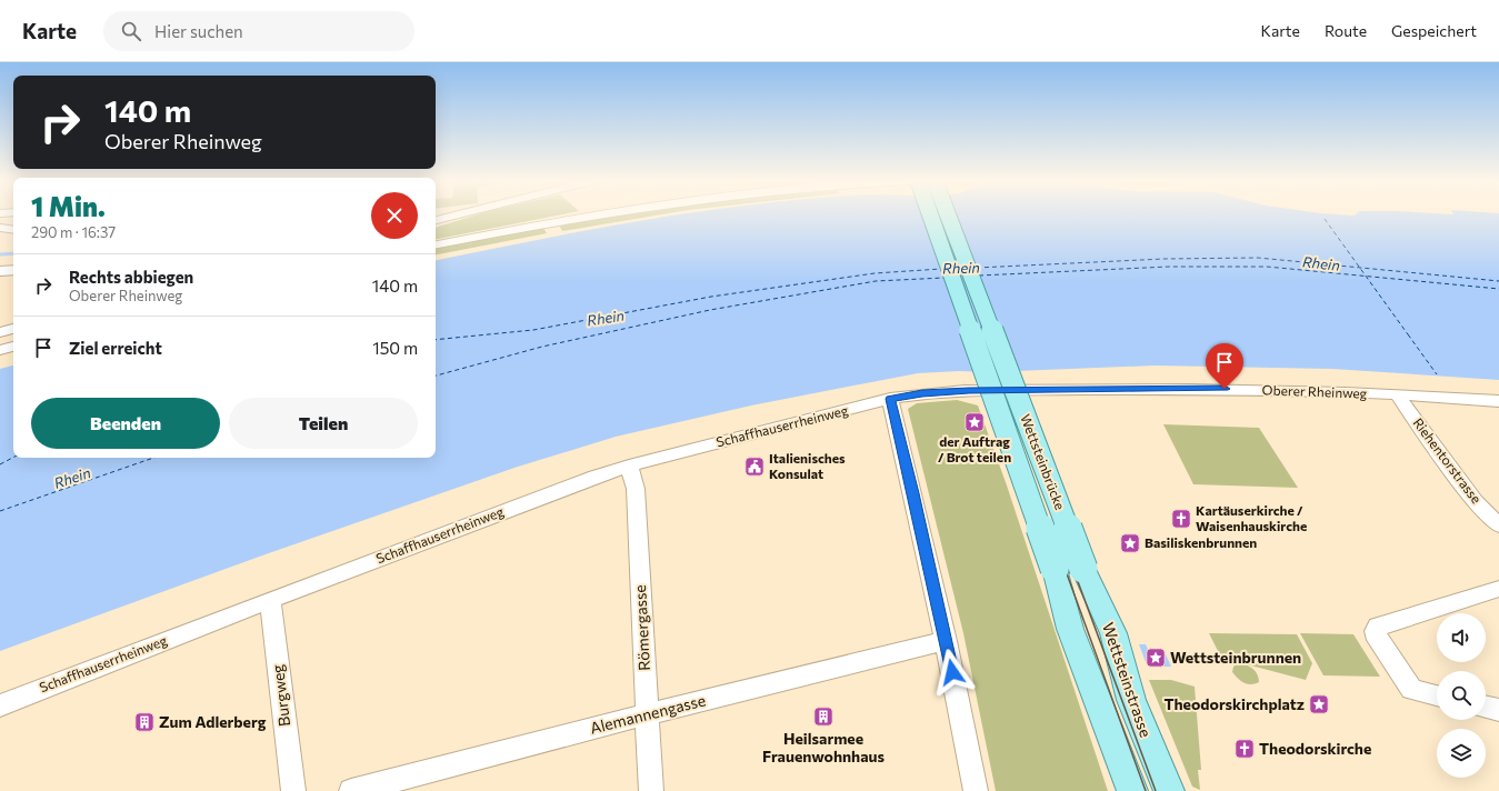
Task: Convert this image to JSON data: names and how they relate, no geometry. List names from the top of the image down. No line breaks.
{"streets":{"main road":["Wettsteinbrücke","Wettsteinstrasse"],"street":["Oberer Rheinweg","Schaffhauserrheinweg","Riehentorstrasse","Römergasse","Burgweg","Alemannengasse"]},"crossings":[["Oberer Rheinweg","Schaffhauserrheinweg"],["Oberer Rheinweg","Riehentorstrasse"],["Schaffhauserrheinweg","Römergasse"],["Schaffhauserrheinweg","Burgweg"],["Wettsteinbrücke","Wettsteinstrasse"],["Römergasse","Alemannengasse"]],"water":["Rhein"],"places":{"place":["der Auftrag / Brot teilen","Basiliskenbrunnen","Wettsteinbrunnen","Theodorskirchplatz"],"public building":["Italienisches Konsulat"],"church":["Kartäuserkirche / Waisenhauskirche","Theodorskirche"],"building":["Heilsarmee Frauenwohnhaus","Zum Adlerberg"]},"page":{"header":"Karte","search":"Hier suchen","nav":["Karte","Route","Gespeichert"],"turn":["140 m","Oberer Rheinweg"],"heading":["1 Min.","290 m · 16:37"],"list":[{"name":"Rechts abbiegen","note":"Oberer Rheinweg","value":"140 m"},{"name":"Ziel erreicht","value":"150 m"}],"buttons":["Beenden","Teilen"]}}
